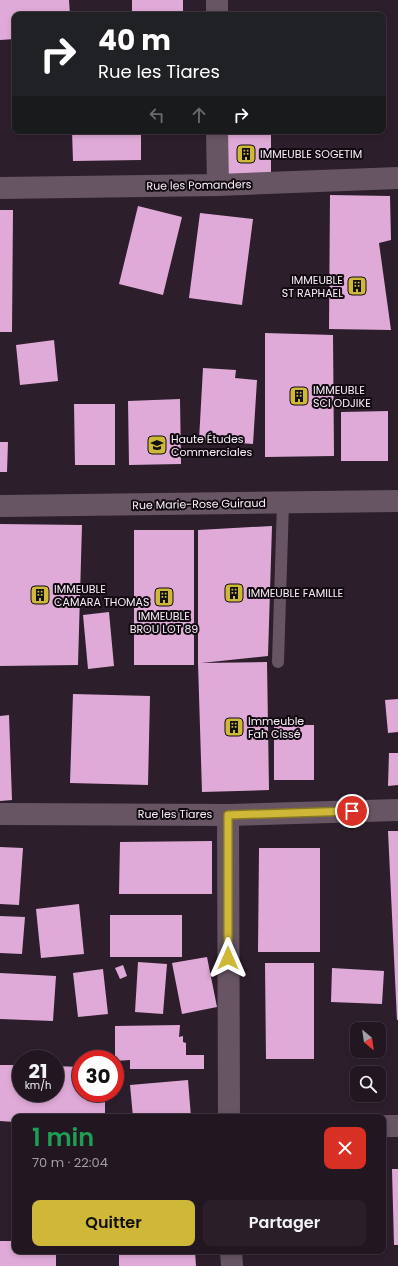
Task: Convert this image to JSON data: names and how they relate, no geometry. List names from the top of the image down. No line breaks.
{"streets":{"street":["Rue les Pomanders","Rue Marie-Rose Guiraud","Rue les Tiares"]},"places":{"building":["IMMEUBLE SOGETIM","IMMEUBLE ST RAPHAEL","IMMEUBLE SCI ODJIKE","IMMEUBLE FAMILLE","IMMEUBLE CAMARA THOMAS","IMMEUBLE BROU LOT 89","Immeuble Fah Cissé"],"school or university":["Haute Études Commerciales"]},"north":"bottom right","page":{"turn":["40 m","Rue les Tiares"],"speed":"21 km/h","limit":"30","heading":["1 min","70 m · 22:04"],"buttons":["Quitter","Partager"]}}
